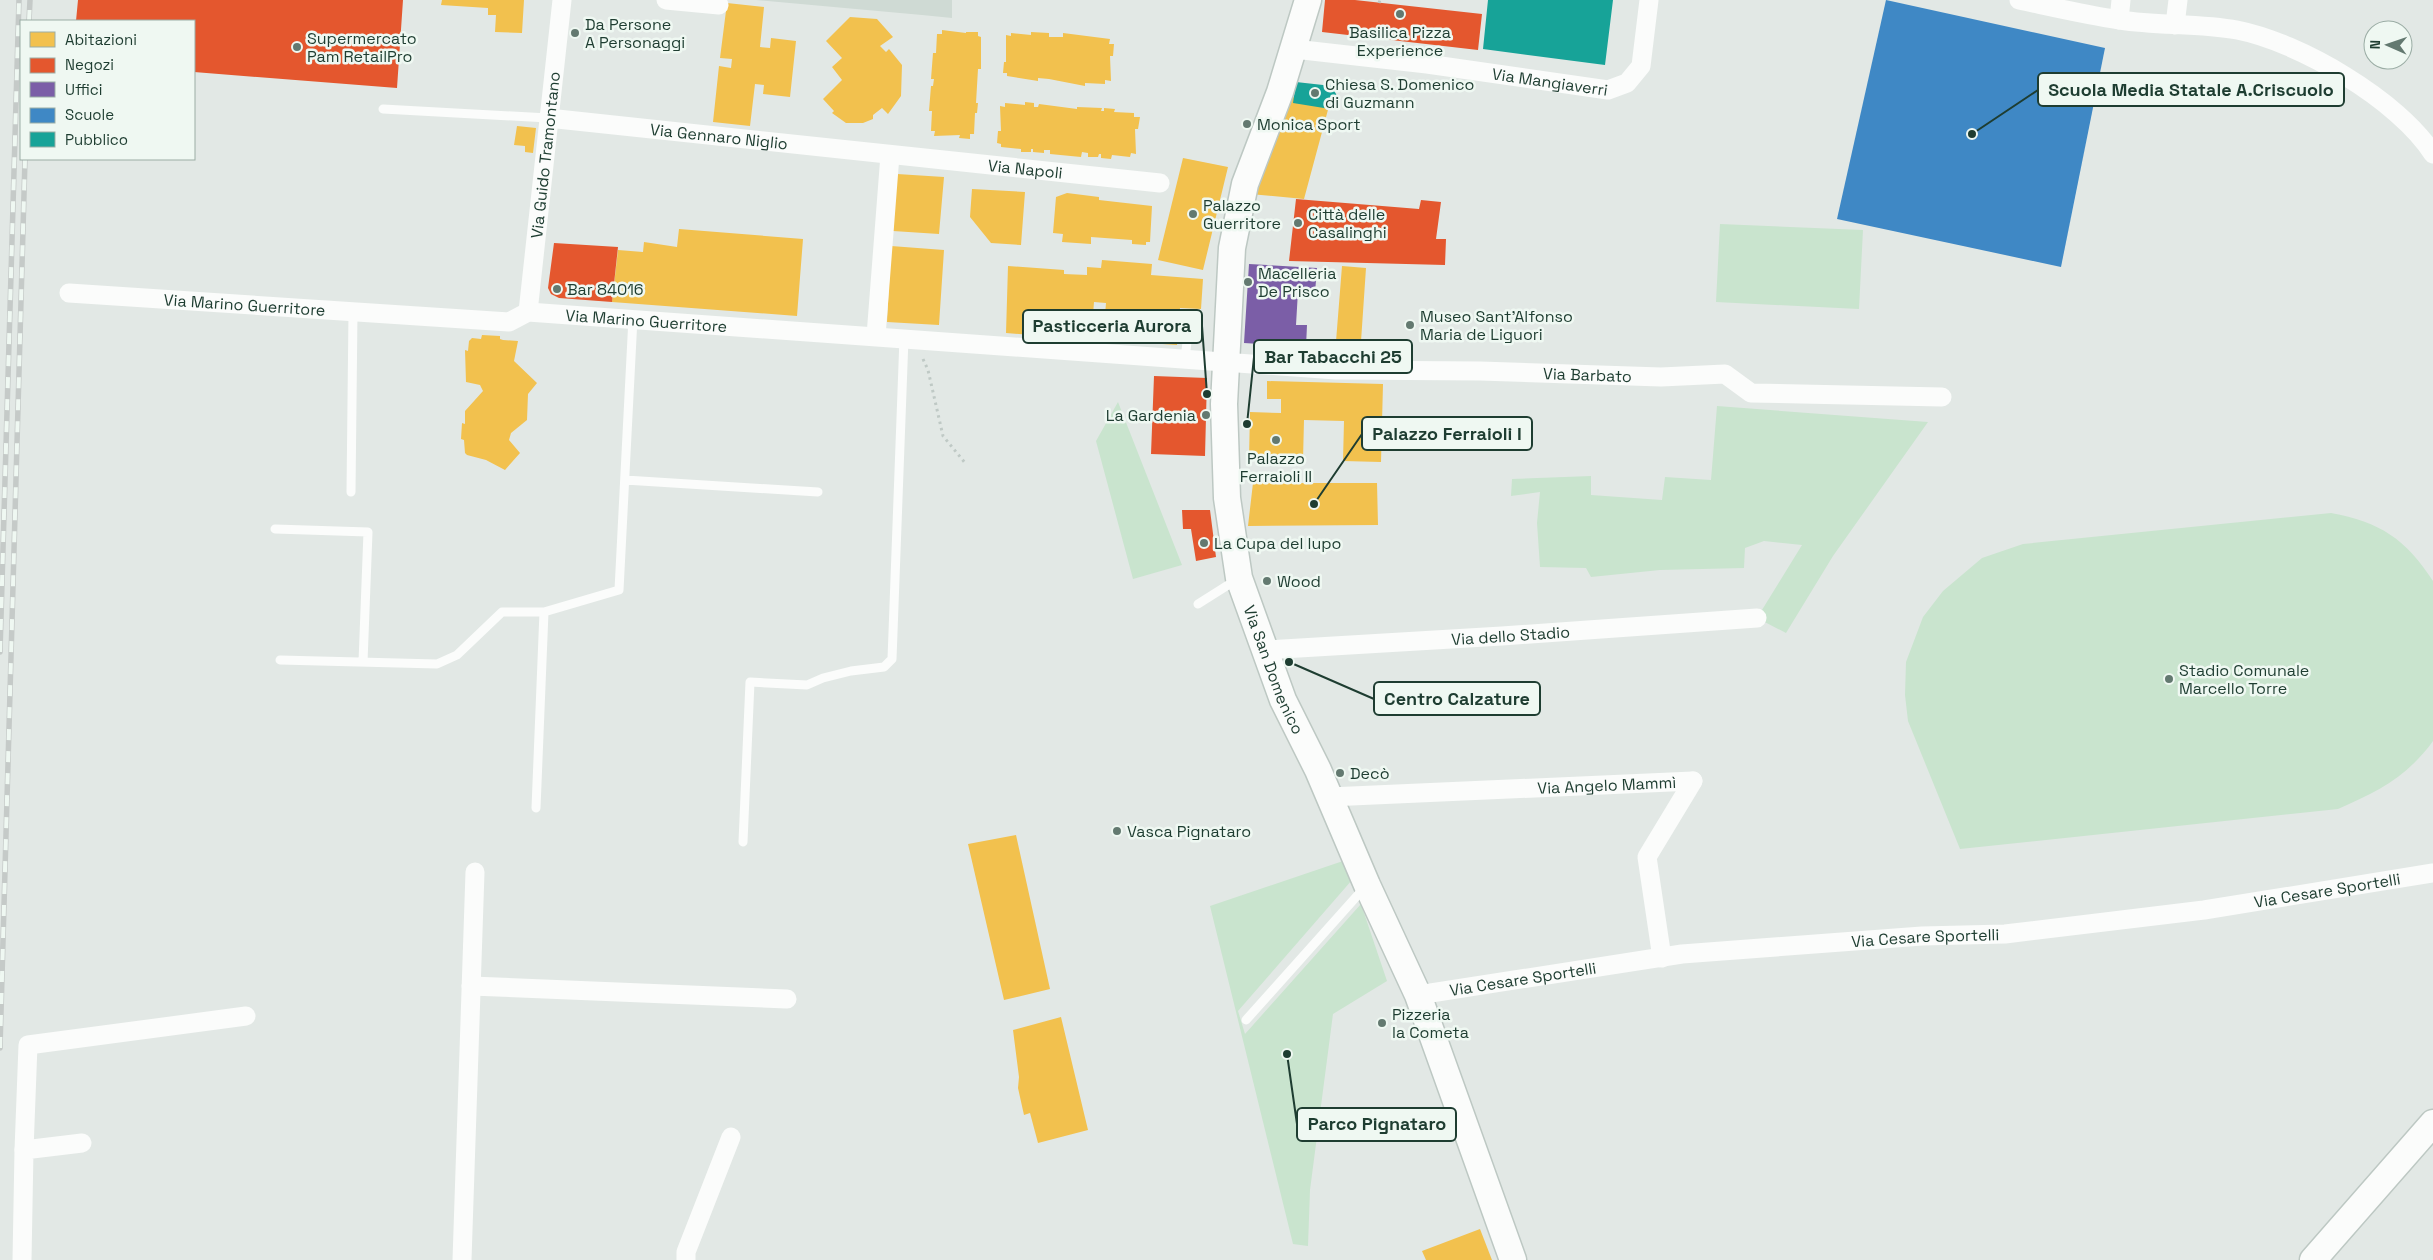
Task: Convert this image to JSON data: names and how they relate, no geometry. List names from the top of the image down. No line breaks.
{"streets":{"street":["Via Mangiaverri","Via Gennaro Niglio","Via Guido Tramontano","Via Napoli","Via Marino Guerritore","Via Barbato","Via dello Stadio","Via San Domenico","Via Angelo Mammì","Via Cesare Sportelli"]},"crossings":[["Via Mangiaverri","Via San Domenico"],["Via Gennaro Niglio","Via Guido Tramontano"],["Via Gennaro Niglio","Via Napoli"],["Via Guido Tramontano","Via Marino Guerritore"],["Via Marino Guerritore","Via Barbato"],["Via Marino Guerritore","Via San Domenico"],["Via Barbato","Via San Domenico"],["Via dello Stadio","Via San Domenico"],["Via San Domenico","Via Angelo Mammì"],["Via San Domenico","Via Cesare Sportelli"],["Via Angelo Mammì","Via Cesare Sportelli"]],"places":["Basilica Pizza Experience","Da Persone A Personaggi","Supermercato Pam RetailPro","Chiesa S. Domenico di Guzmann","Monica Sport","Scuola Media Statale A.Criscuolo","Palazzo Guerritore","Città delle Casalinghi","Macelleria De Prisco","Bar 84016","Museo Sant'Alfonso Maria de Liguori","Pasticceria Aurora","La Gardenia","Bar Tabacchi 25","Palazzo Ferraioli II","Palazzo Ferraioli I","La Cupa del lupo","Wood","Centro Calzature","Stadio Comunale Marcello Torre","Decò","Vasca Pignataro","Pizzeria la Cometa","Parco Pignataro"],"legend":["Abitazioni","Negozi","Uffici","Scuole","Pubblico"],"north":"left"}
